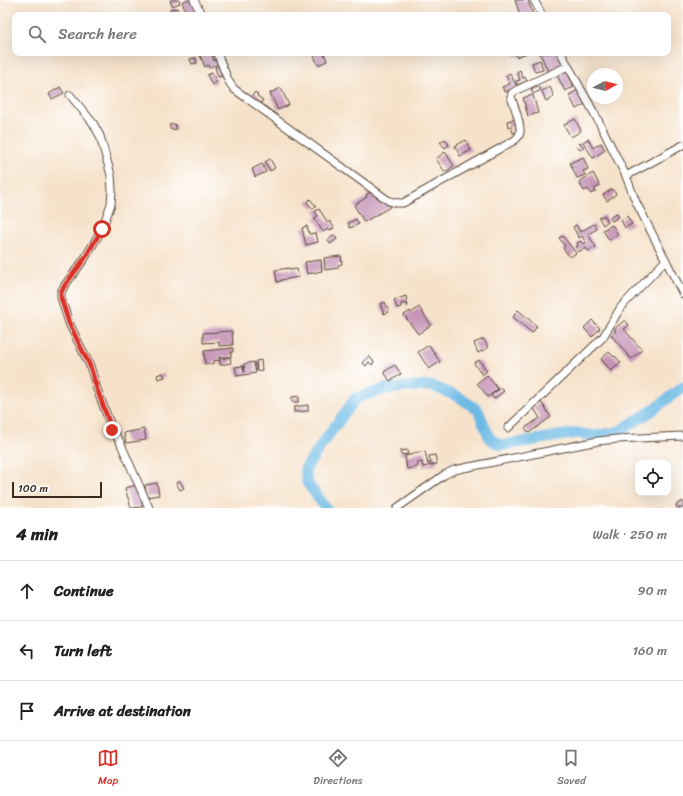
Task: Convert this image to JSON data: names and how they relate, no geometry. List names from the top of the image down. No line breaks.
{"scale_bar":"100 m","north":"right","page":{"search":"Search here","scale":"100 m","heading":["4 min","Walk · 250 m"],"list":[["Continue","90 m"],["Turn left","160 m"],"Arrive at destination"],"nav":["Map","Directions","Saved"]}}
